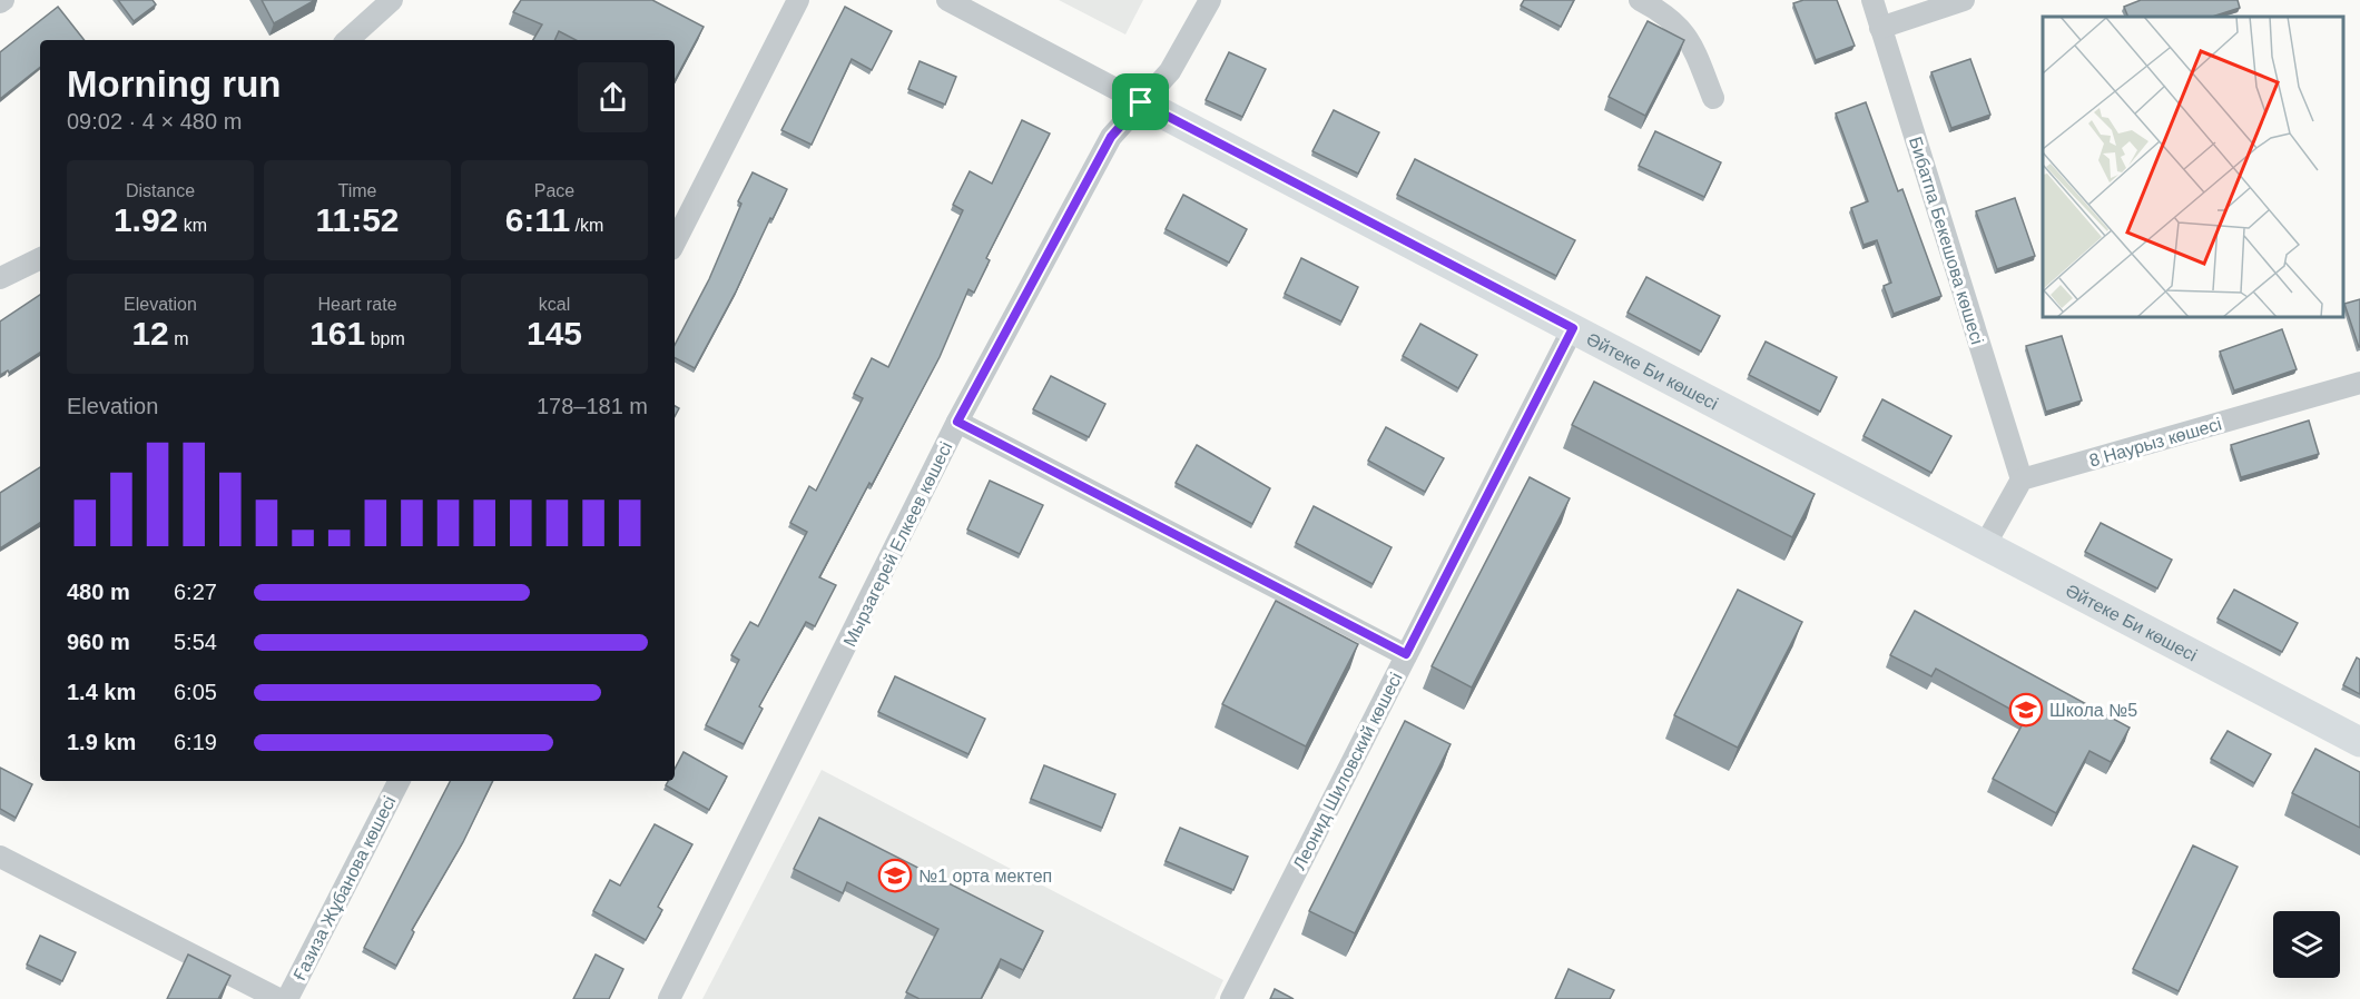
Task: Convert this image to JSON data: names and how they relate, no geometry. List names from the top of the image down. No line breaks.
{"streets":{"street":["Бибатпа Бекешова көшесі","Әйтеке Би көшесі","8 Наурыз көшесі","Мырзагерей Елкеев көшесі","Леонид Шиловский көшесі","Ғазиза Жұбанова көшесі"]},"crossings":[["Бибатпа Бекешова көшесі","8 Наурыз көшесі"],["Әйтеке Би көшесі","Мырзагерей Елкеев көшесі"],["Әйтеке Би көшесі","Леонид Шиловский көшесі"]],"places":{"school or university":["Школа №5","№1 орта мектеп"]},"page":{"heading":["Morning run","09:02 · 4 × 480 m"],"stats":[["Distance","1.92 km"],["Time","11:52"],["Pace","6:11 /km"],["Elevation","12 m"],["Heart rate","161 bpm"],["kcal","145"]],"chart":["Elevation","178–181 m"],"list":[{"name":"480 m","note":"6:27"},{"name":"960 m","note":"5:54"},{"name":"1.4 km","note":"6:05"},{"name":"1.9 km","note":"6:19"}]}}
